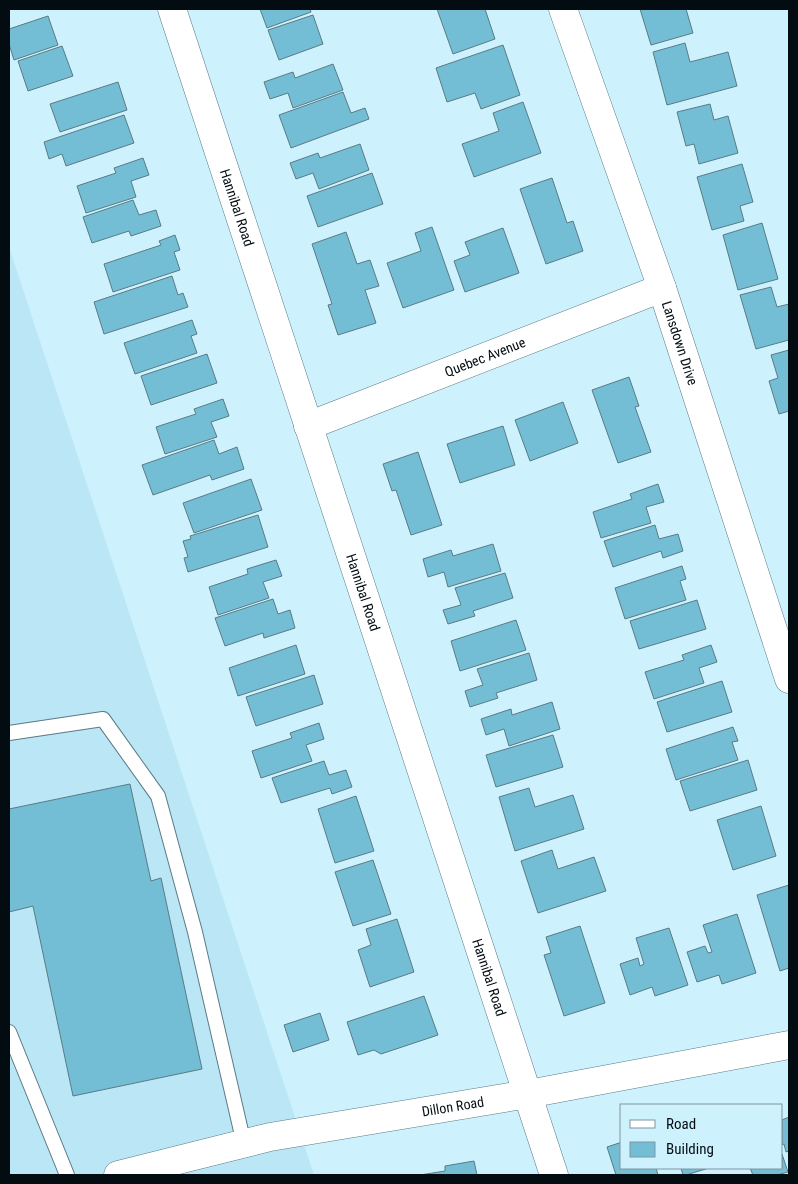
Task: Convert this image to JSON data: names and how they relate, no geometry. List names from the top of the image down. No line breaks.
{"streets":{"street":["Hannibal Road","Lansdown Drive","Quebec Avenue","Dillon Road"]},"crossings":[["Hannibal Road","Quebec Avenue"],["Hannibal Road","Dillon Road"],["Lansdown Drive","Quebec Avenue"]],"legend":["Road","Building"]}
